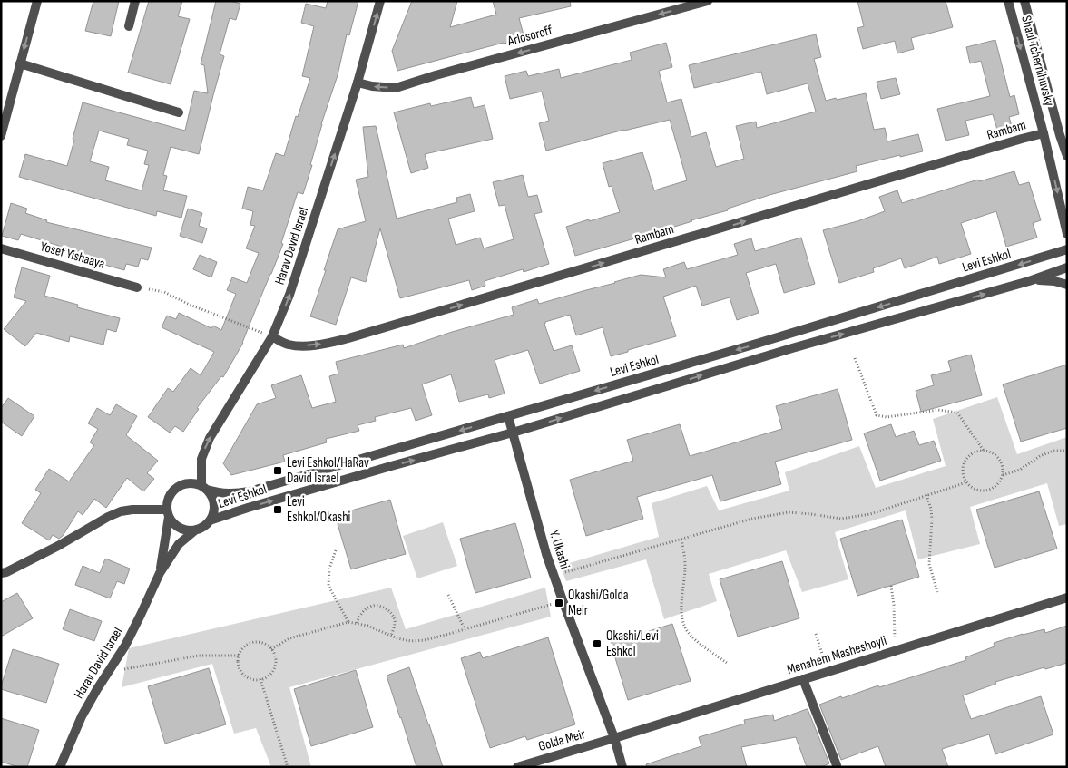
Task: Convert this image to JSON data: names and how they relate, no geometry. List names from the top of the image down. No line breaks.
{"streets":{"street":["Arlosoroff","Shaul Tchernihuvsky","Rambam","Harav David Israel","Yosef Yishaaya","Levi Eshkol","Y. Ukashi","Menahem Masheshoyli","Golda Meir"]},"crossings":[["Arlosoroff","Harav David Israel"],["Shaul Tchernihuvsky","Rambam"],["Rambam","Harav David Israel"],["Harav David Israel","Levi Eshkol"],["Levi Eshkol","Y. Ukashi"],["Y. Ukashi","Menahem Masheshoyli"],["Y. Ukashi","Golda Meir"],["Menahem Masheshoyli","Golda Meir"]],"one_way":["Arlosoroff","Rambam","Harav David Israel"],"places":{"transit":["Levi Eshkol/HaRav David Israel","Levi Eshkol/Okashi","Okashi/Golda Meir","Okashi/Levi Eshkol"]}}
